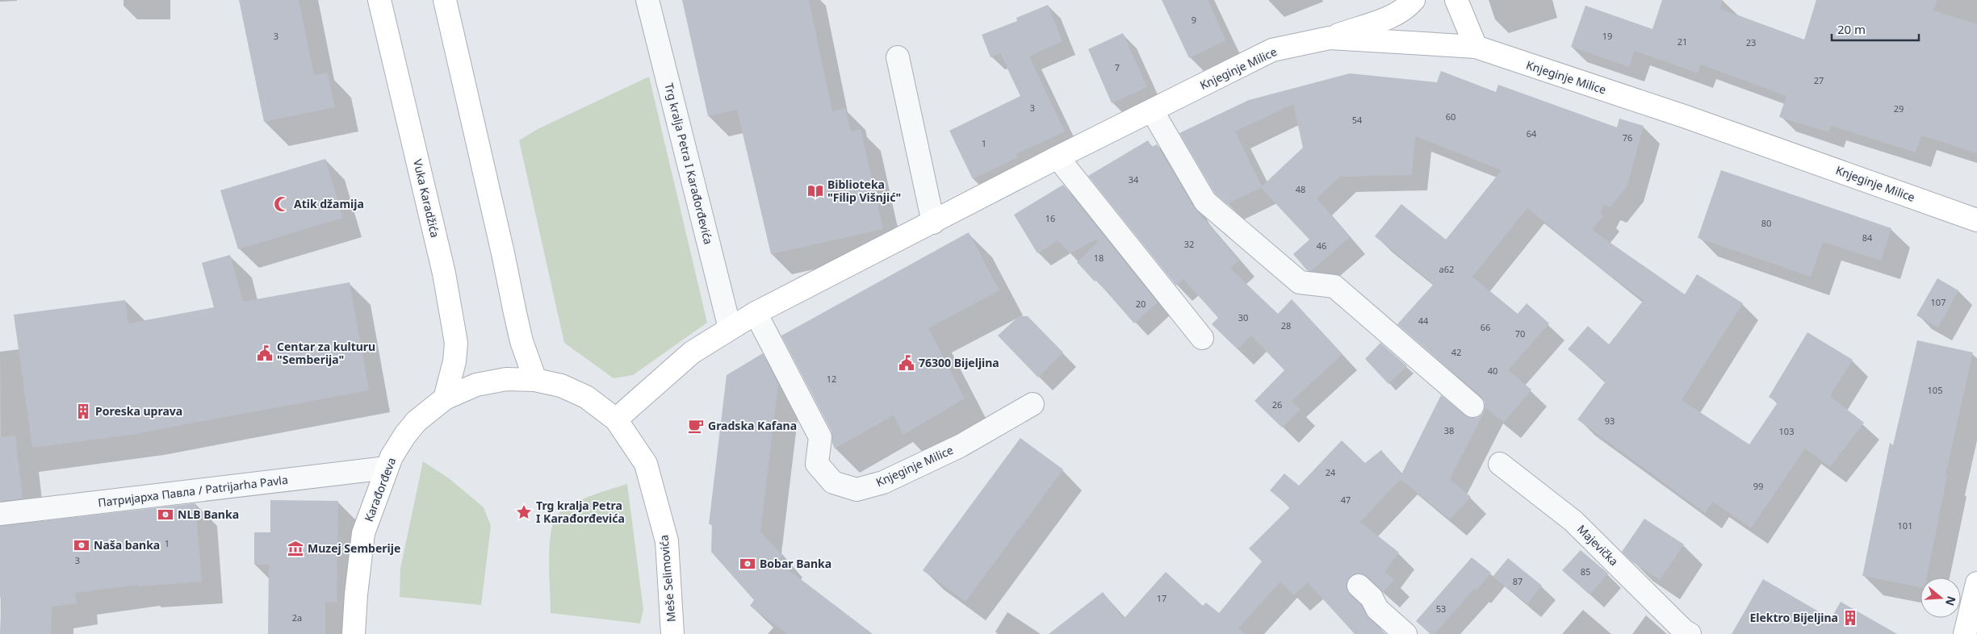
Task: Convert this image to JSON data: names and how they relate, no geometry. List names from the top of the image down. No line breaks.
{"streets":{"street":["Knjeginje Milice","Trg kralja Petra I Karađorđevića","Vuka Karadžića","Karađorđeva","Патријарха Павла / Patrijarha Pavla","Majevička","Meše Selimovića"]},"crossings":[["Knjeginje Milice","Trg kralja Petra I Karađorđevića"],["Knjeginje Milice","Meše Selimovića"],["Vuka Karadžića","Karađorđeva"],["Karađorđeva","Патријарха Павла / Patrijarha Pavla"],["Karađorđeva","Meše Selimovića"]],"places":{"library":["Biblioteka \"Filip Višnjić\""],"mosque":["Atik džamija"],"public building":["Centar za kulturu \"Semberija\"","76300 Bijeljina"],"building":["Poreska uprava","Elektro Bijeljina"],"cafe":["Gradska Kafana"],"place":["Trg kralja Petra I Karađorđevića"],"bank":["NLB Banka","Naša banka","Bobar Banka"],"museum":["Muzej Semberije"]},"house_numbers":["9","3","19","21","23","7","27","3","29","60","54","64","76","1","34","48","16","80","84","32","46","18","a62","107","20","30","44","28","66","70","42","40","12","105","26","93","38","103","24","99","47","101","1","3","85","87","17","53","2a"],"scale_bar":"20 m","north":"right"}
